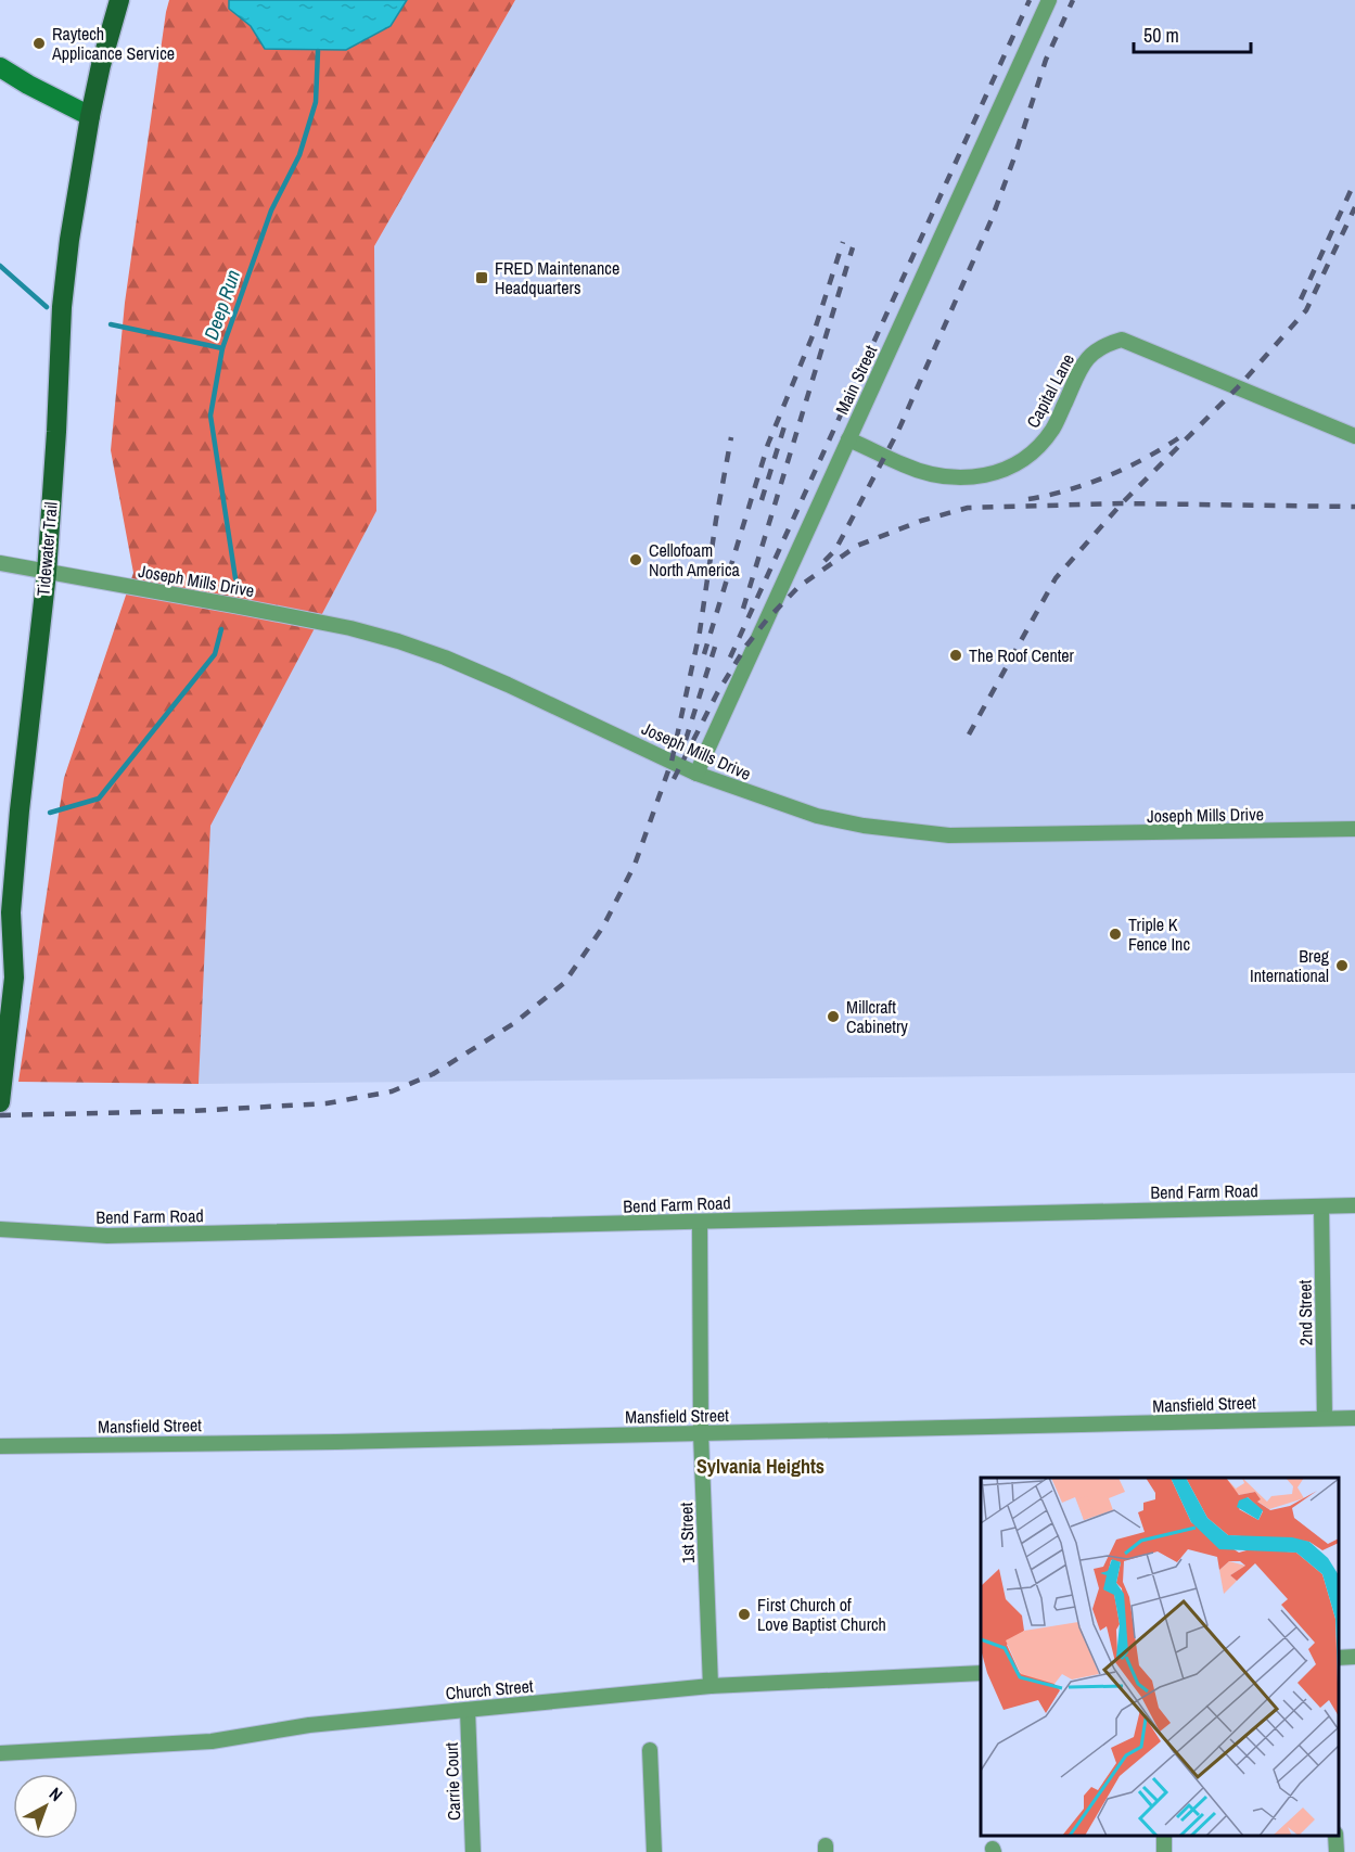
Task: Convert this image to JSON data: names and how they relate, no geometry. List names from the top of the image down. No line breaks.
{"streets":{"main road":["Tidewater Trail"],"street":["Main Street","Capital Lane","Joseph Mills Drive","Bend Farm Road","2nd Street","Mansfield Street","1st Street","Church Street","Carrie Court"]},"crossings":[["Main Street","Capital Lane"],["Main Street","Joseph Mills Drive"],["Tidewater Trail","Joseph Mills Drive"],["Bend Farm Road","2nd Street"],["Bend Farm Road","1st Street"],["2nd Street","Mansfield Street"],["Mansfield Street","1st Street"],["1st Street","Church Street"],["Church Street","Carrie Court"]],"districts":["Sylvania Heights"],"water":["Deep Run"],"places":{"other":["Raytech Applicance Service","Cellofoam North America","The Roof Center","Triple K Fence Inc","Breg International","Millcraft Cabinetry","First Church of Love Baptist Church"],"transit":["FRED Maintenance Headquarters"]},"scale_bar":"50 m","north":"top right"}
